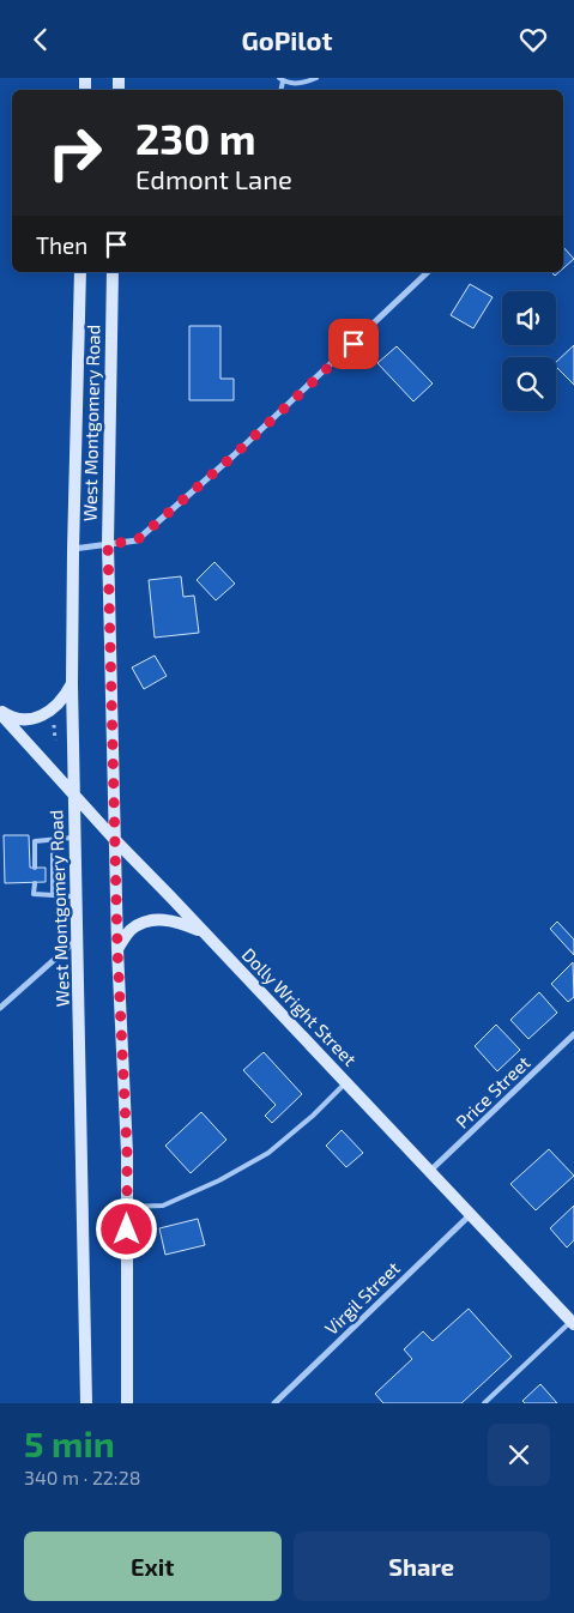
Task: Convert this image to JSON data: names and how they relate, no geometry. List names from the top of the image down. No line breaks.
{"streets":{"main road":["West Montgomery Road","Dolly Wright Street"],"street":["Price Street","Virgil Street"]},"crossings":[["West Montgomery Road","Dolly Wright Street"],["Dolly Wright Street","Price Street"],["Dolly Wright Street","Virgil Street"]],"page":{"header":"GoPilot","turn":["230 m","Edmont Lane"],"then":"Then","heading":["5 min","340 m · 22:28"],"buttons":["Exit","Share"]}}
